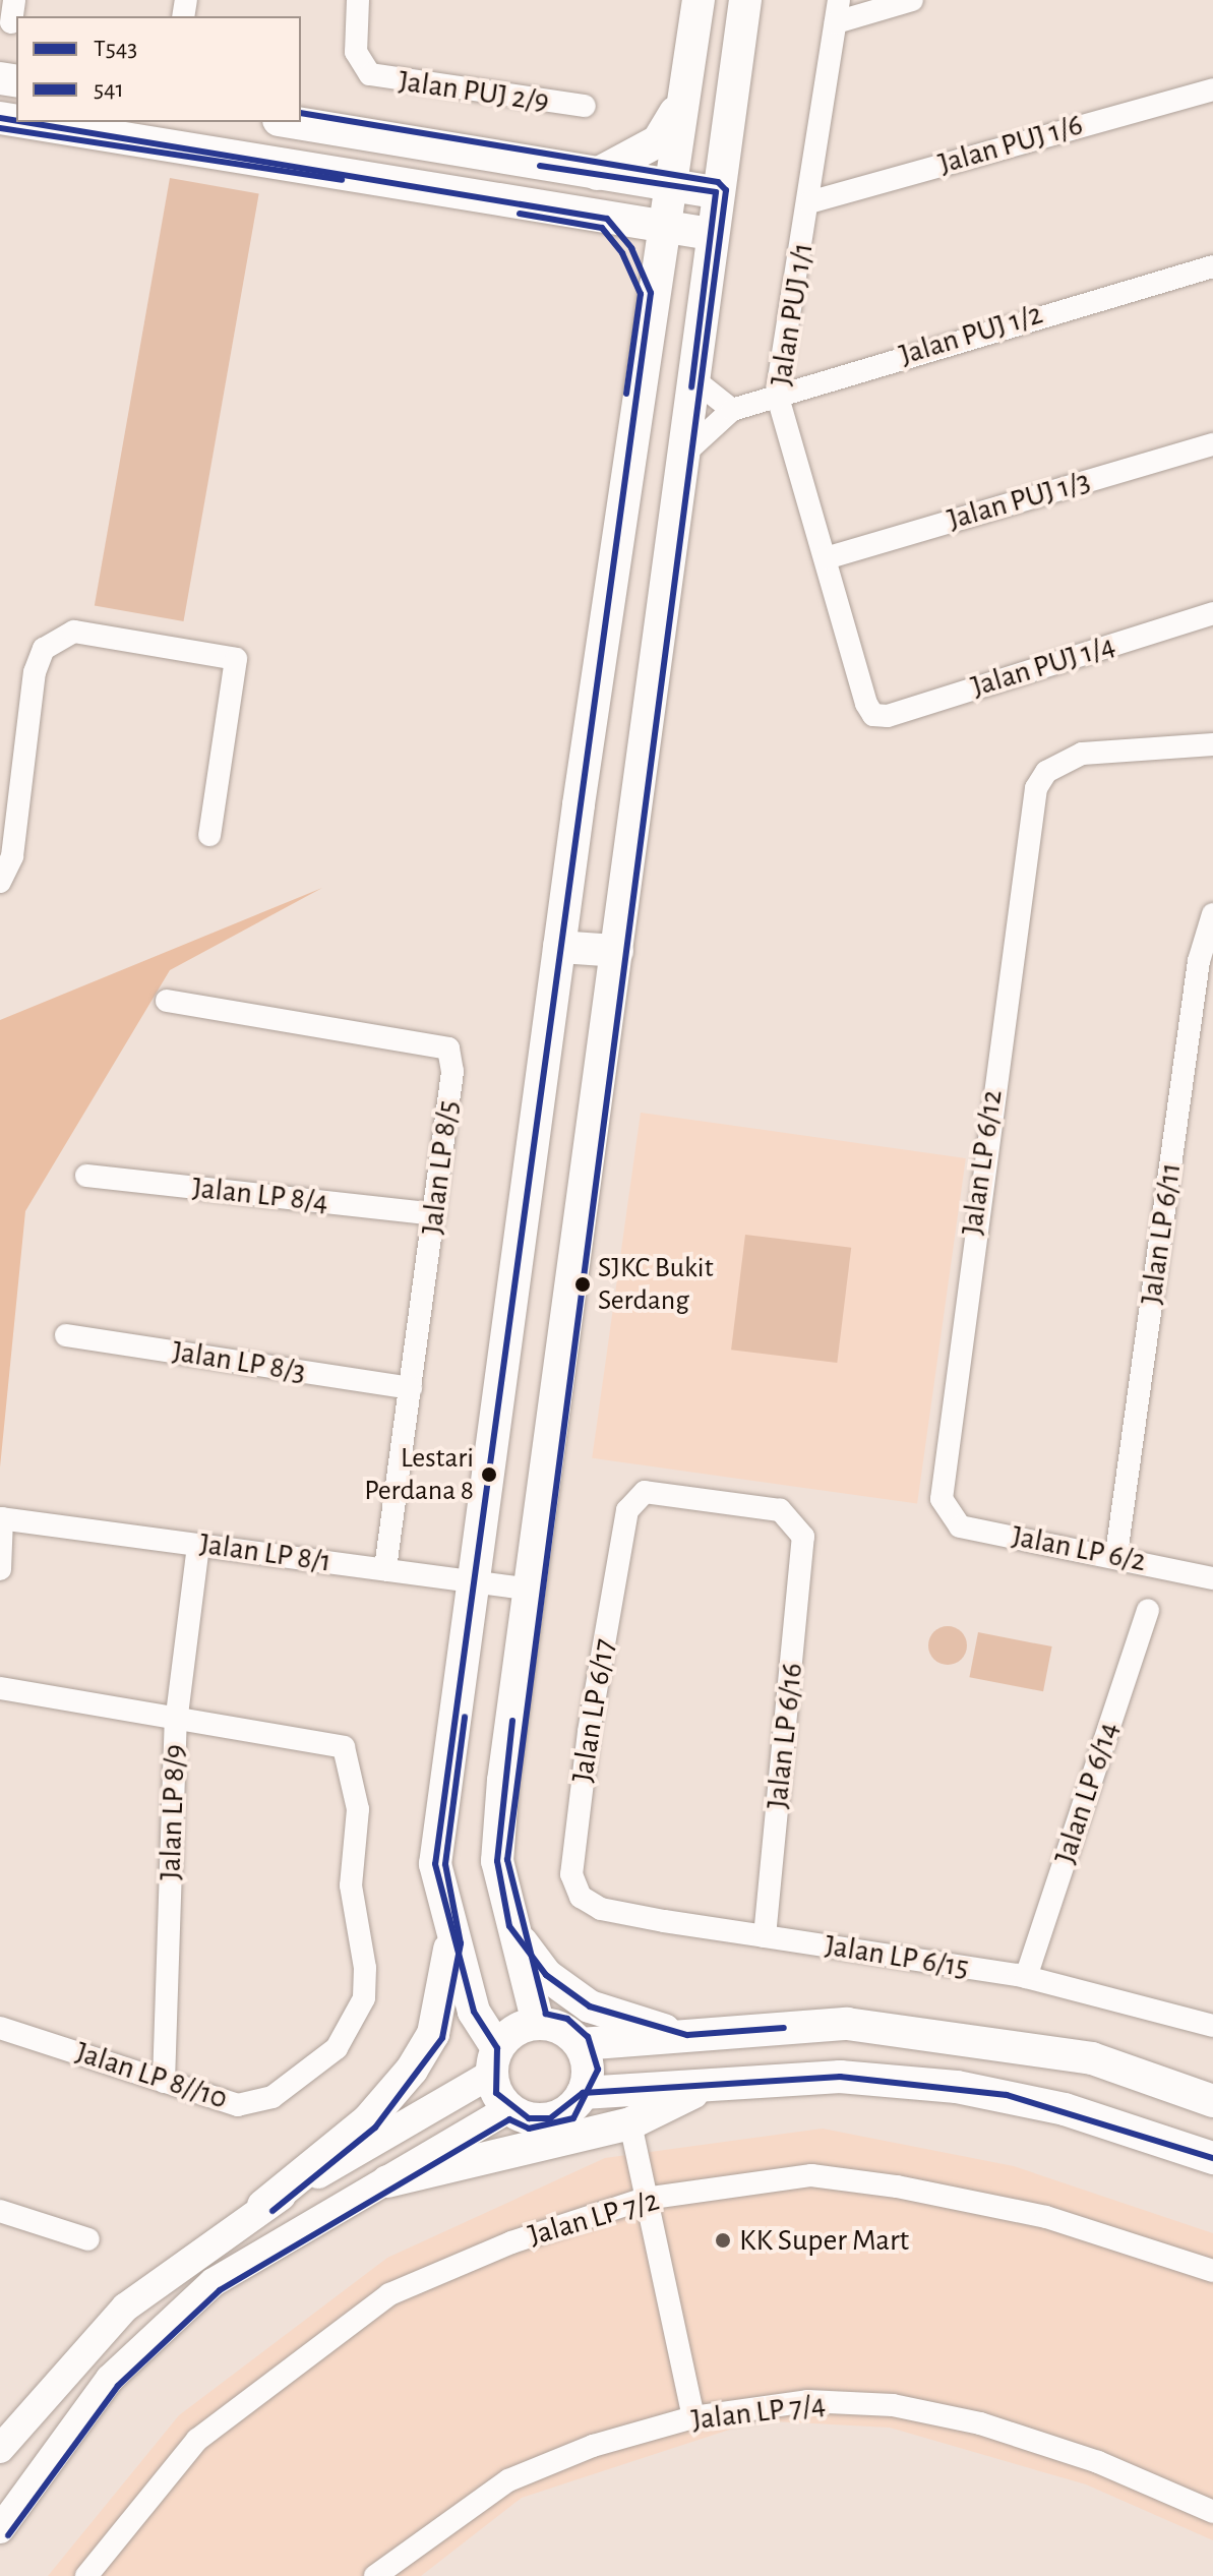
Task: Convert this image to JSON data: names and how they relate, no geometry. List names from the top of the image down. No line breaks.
{"streets":{"street":["Jalan PUJ 2/9","Jalan PUJ 1/6","Jalan PUJ 1/1","Jalan PUJ 1/2","Jalan PUJ 1/3","Jalan PUJ 1/4","Jalan LP 6/12","Jalan LP 8/5","Jalan LP 8/4","Jalan LP 6/11","Jalan LP 8/3","Jalan LP 6/2","Jalan LP 8/1","Jalan LP 6/17","Jalan LP 6/16","Jalan LP 6/14","Jalan LP 8/9","Jalan LP 6/15","Jalan LP 8//10","Jalan LP 7/2","Jalan LP 7/4"]},"crossings":[["Jalan PUJ 1/6","Jalan PUJ 1/1"],["Jalan PUJ 1/1","Jalan PUJ 1/2"],["Jalan PUJ 1/1","Jalan PUJ 1/3"],["Jalan PUJ 1/1","Jalan PUJ 1/4"],["Jalan LP 6/12","Jalan LP 6/2"],["Jalan LP 8/5","Jalan LP 8/4"],["Jalan LP 8/5","Jalan LP 8/3"],["Jalan LP 8/5","Jalan LP 8/1"],["Jalan LP 6/11","Jalan LP 6/2"],["Jalan LP 8/1","Jalan LP 8/9"],["Jalan LP 6/17","Jalan LP 6/16"],["Jalan LP 6/17","Jalan LP 6/15"],["Jalan LP 6/16","Jalan LP 6/15"],["Jalan LP 6/14","Jalan LP 6/15"],["Jalan LP 8/9","Jalan LP 8//10"]],"places":["SJKC Bukit Serdang","Lestari Perdana 8","KK Super Mart"],"lines":["transit line 541","transit line T543"],"legend":["T543","541"]}
